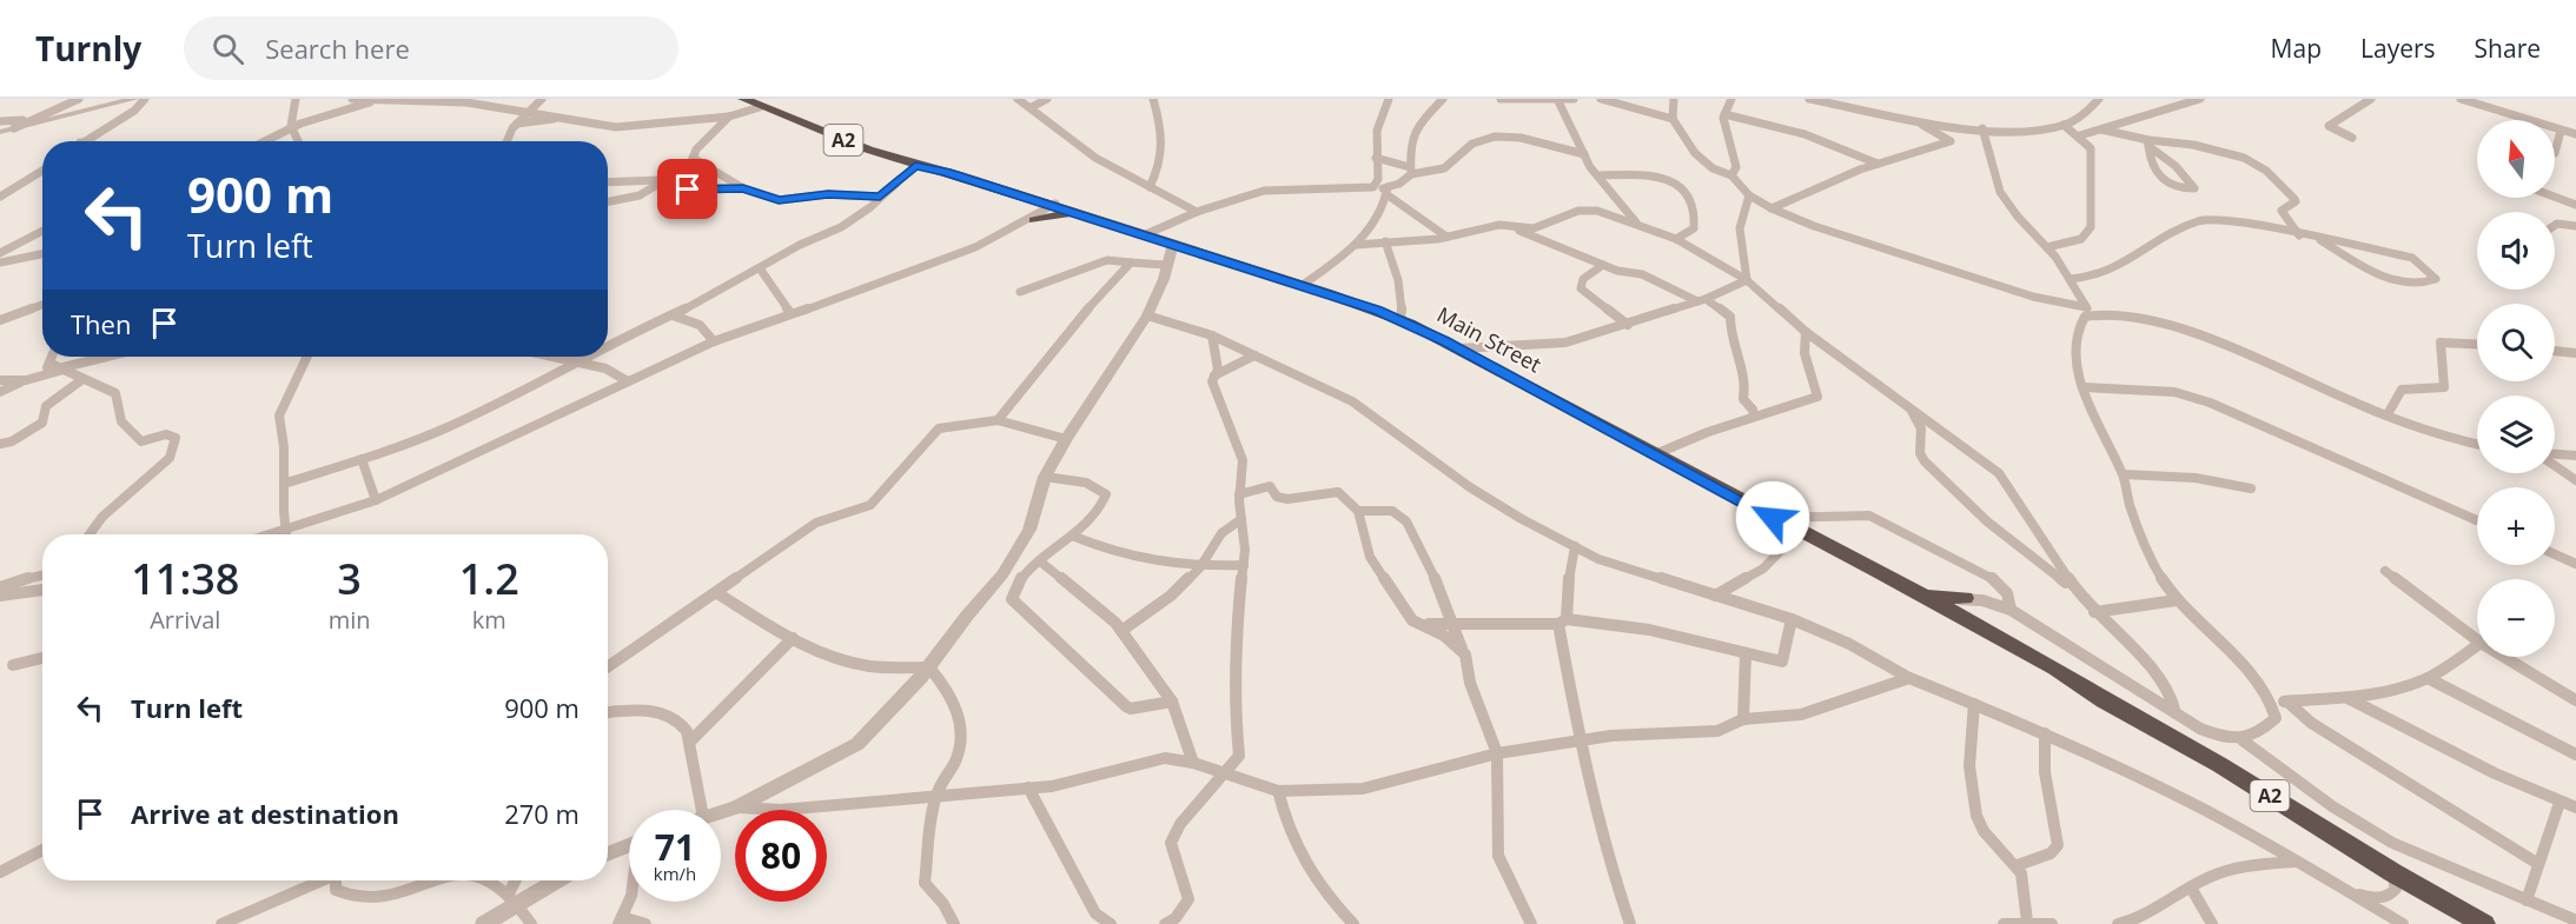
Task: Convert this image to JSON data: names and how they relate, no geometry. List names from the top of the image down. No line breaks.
{"streets":{"highway":["A2","Main Street"]},"crossings":[["A2","Main Street"]],"north":"top","page":{"header":"Turnly","search":"Search here","nav":["Map","Layers","Share"],"map_buttons":["+","−"],"turn":["900 m","Turn left"],"then":"Then","eta":["11:38","Arrival","3","min","1.2","km"],"list":[{"name":"Turn left","value":"900 m"},{"name":"Arrive at destination","value":"270 m"}],"speed":"71 km/h","limit":"80"}}
